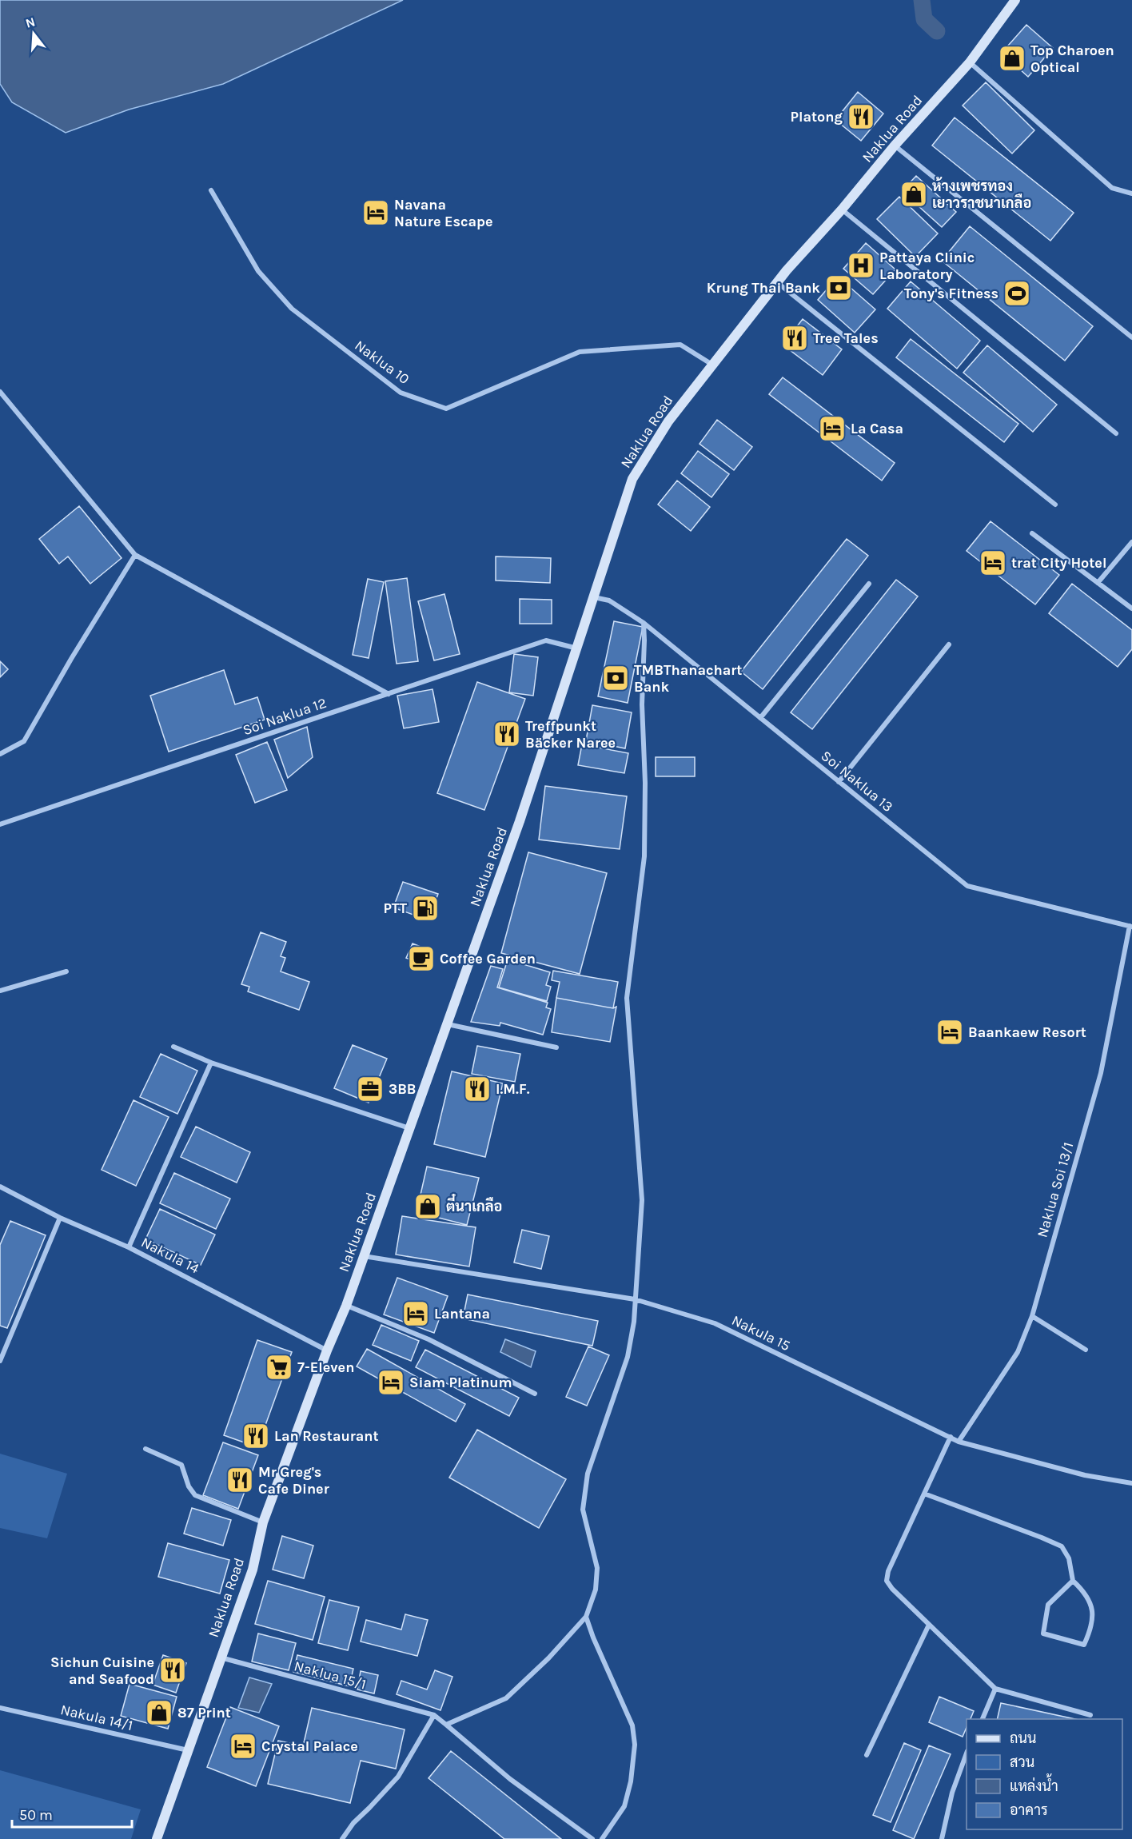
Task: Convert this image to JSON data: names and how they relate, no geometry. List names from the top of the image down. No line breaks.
{"streets":{"street":["Naklua Road","Naklua 10","Soi Naklua 12","Soi Naklua 13","Naklua Soi 13/1","Nakula 14","Nakula 15","Naklua 15/1","Nakula 14/1"]},"crossings":[["Naklua Road","Naklua 10"],["Naklua Road","Soi Naklua 12"],["Naklua Road","Soi Naklua 13"],["Naklua Road","Nakula 14"],["Naklua Road","Nakula 15"],["Naklua Road","Naklua 15/1"],["Naklua Road","Nakula 14/1"],["Soi Naklua 13","Naklua Soi 13/1"],["Naklua Soi 13/1","Nakula 15"]],"places":{"shop":["Top Charoen Optical","ห้างเพชรทอง เยาวราชนาเกลือ","ตี๋นาเกลือ","87 Print"],"restaurant":["Platong","Tree Tales","Treffpunkt Bäcker Naree","I.M.F.","Lan Restaurant","Mr Greg's Cafe Diner","Sichun Cuisine and Seafood"],"hotel":["Navana Nature Escape","La Casa","trat City Hotel","Baankaew Resort","Lantana","Siam Platinum","Crystal Palace"],"hospital":["Pattaya Clinic Laboratory"],"bank":["Krung Thai Bank","TMBThanachart Bank"],"sports":["Tony's Fitness"],"fuel station":["PTT"],"cafe":["Coffee Garden"],"office":["3BB"],"supermarket":["7-Eleven"]},"legend":["ถนน","สวน","แหล่งน้ำ","อาคาร"],"scale_bar":"50 m","north":"top"}
